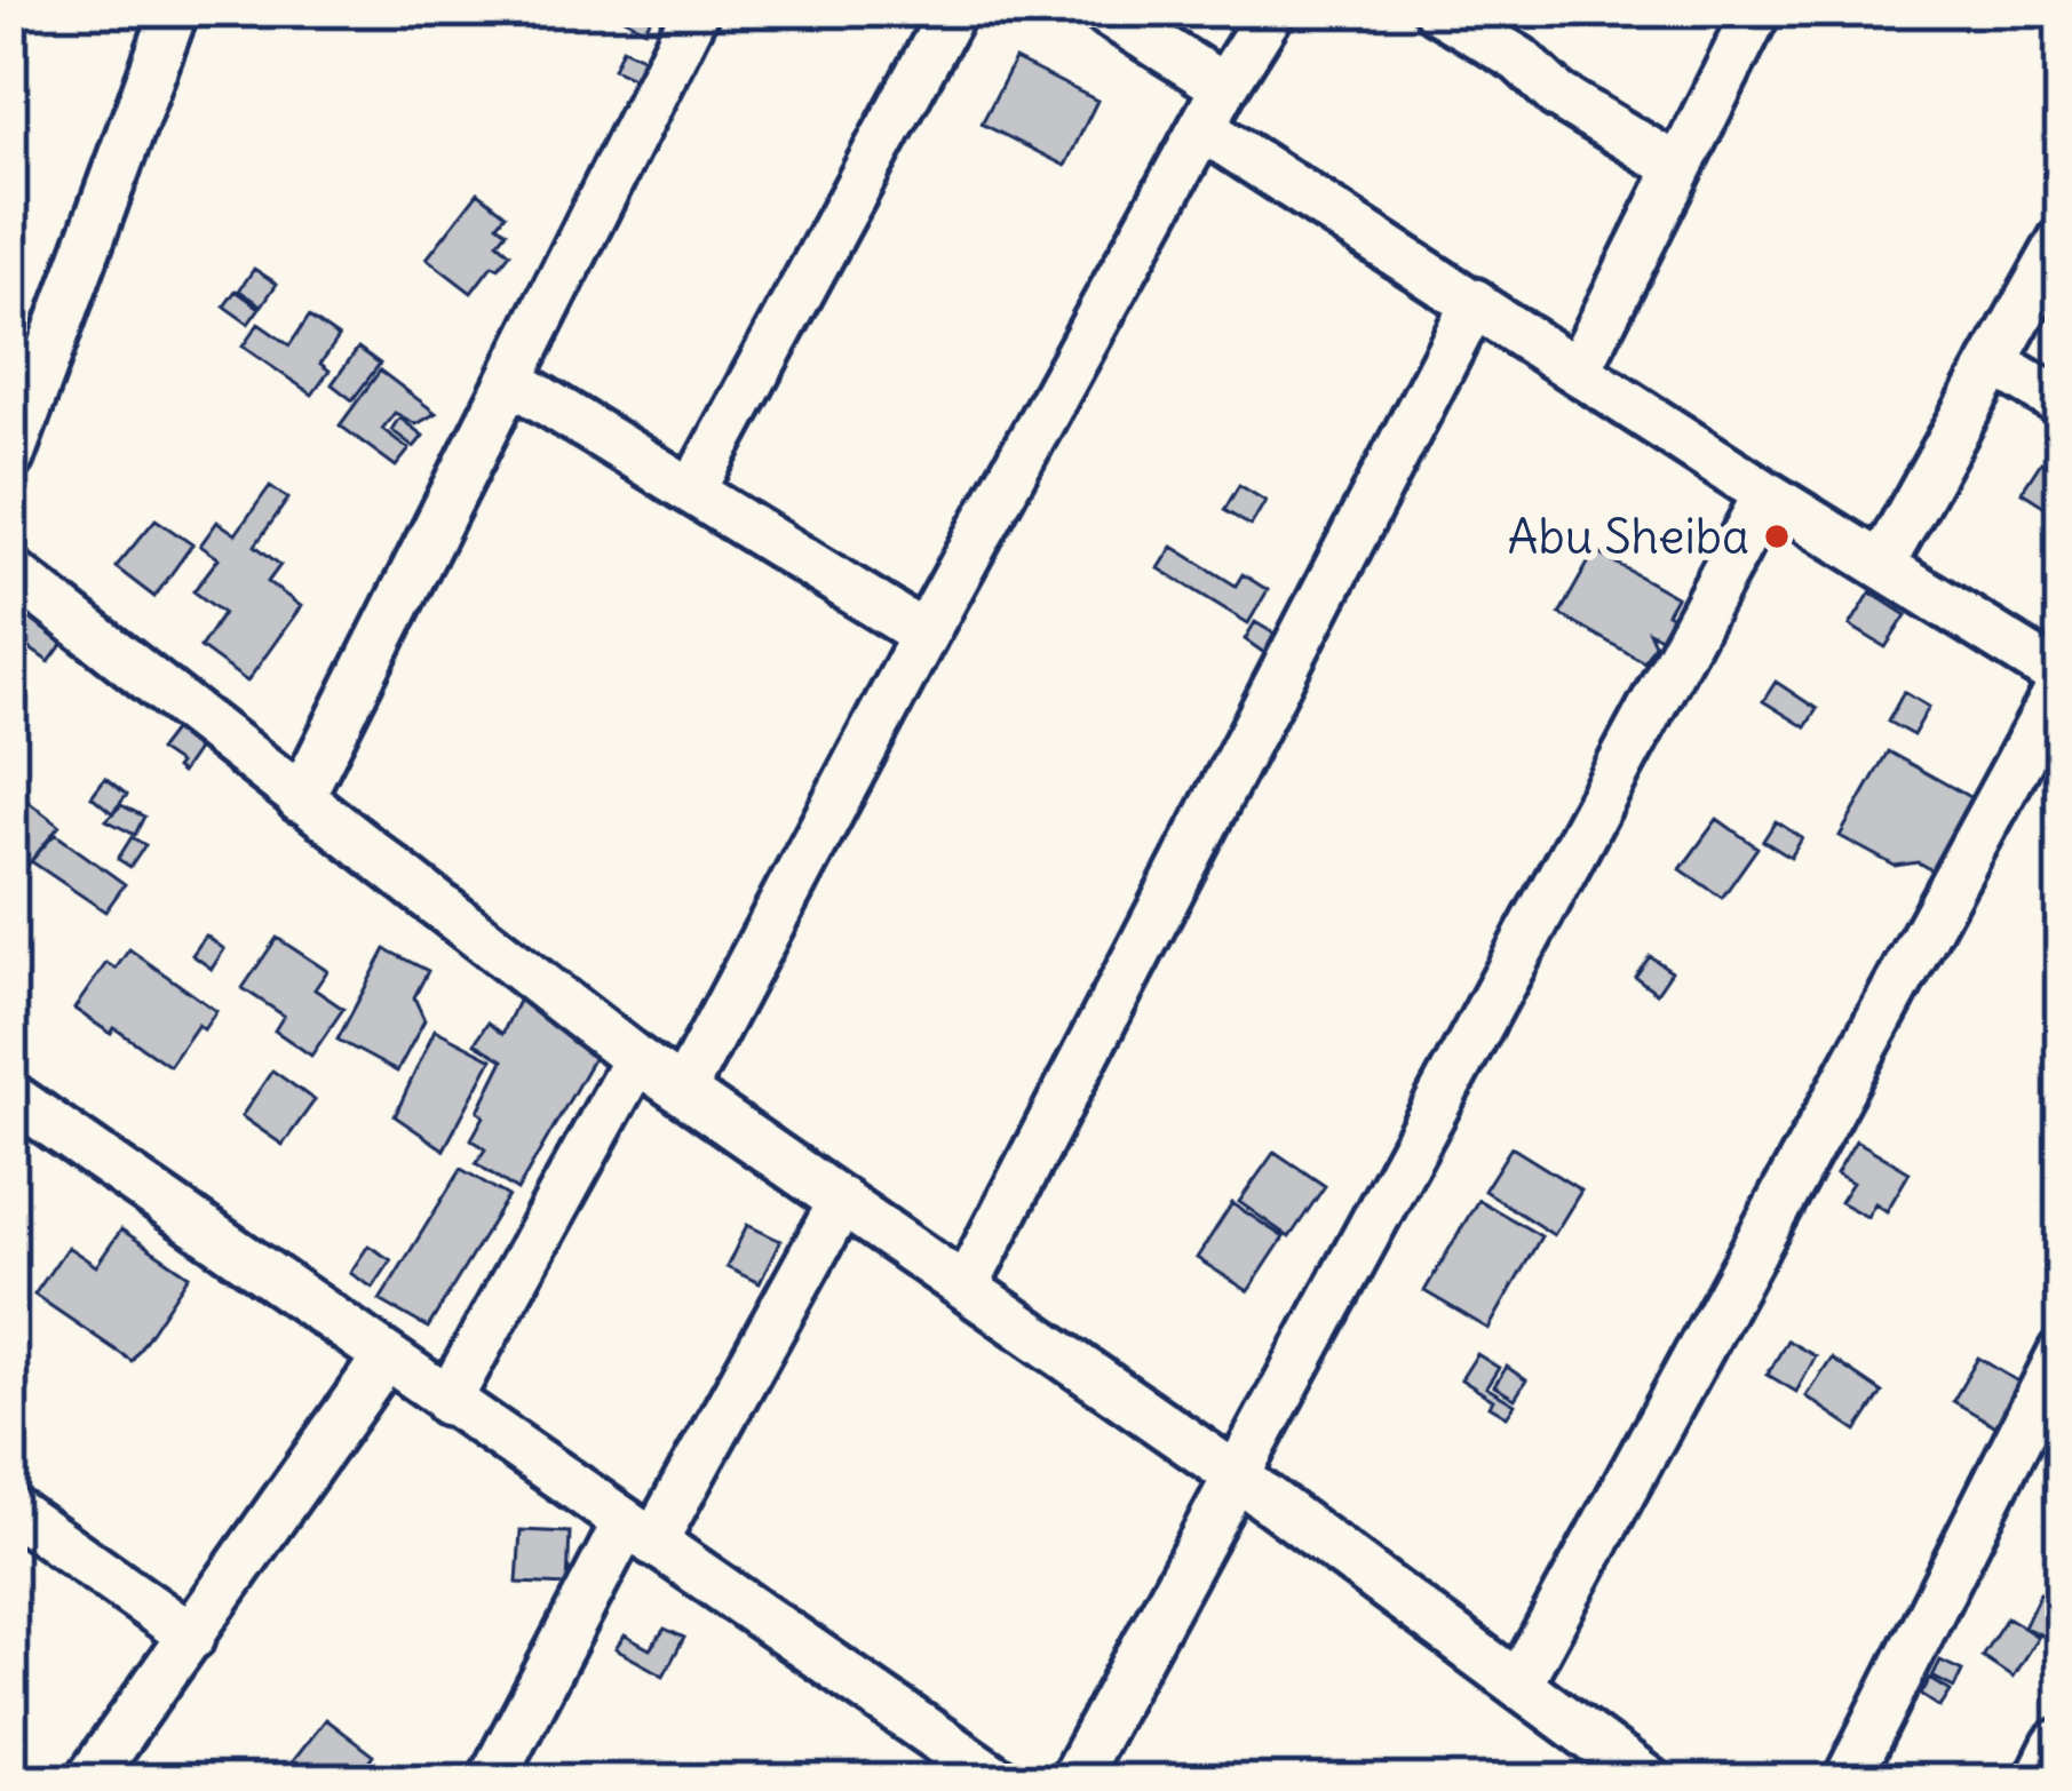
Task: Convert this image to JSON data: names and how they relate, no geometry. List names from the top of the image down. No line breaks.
{"places":["Abu Sheiba"]}
